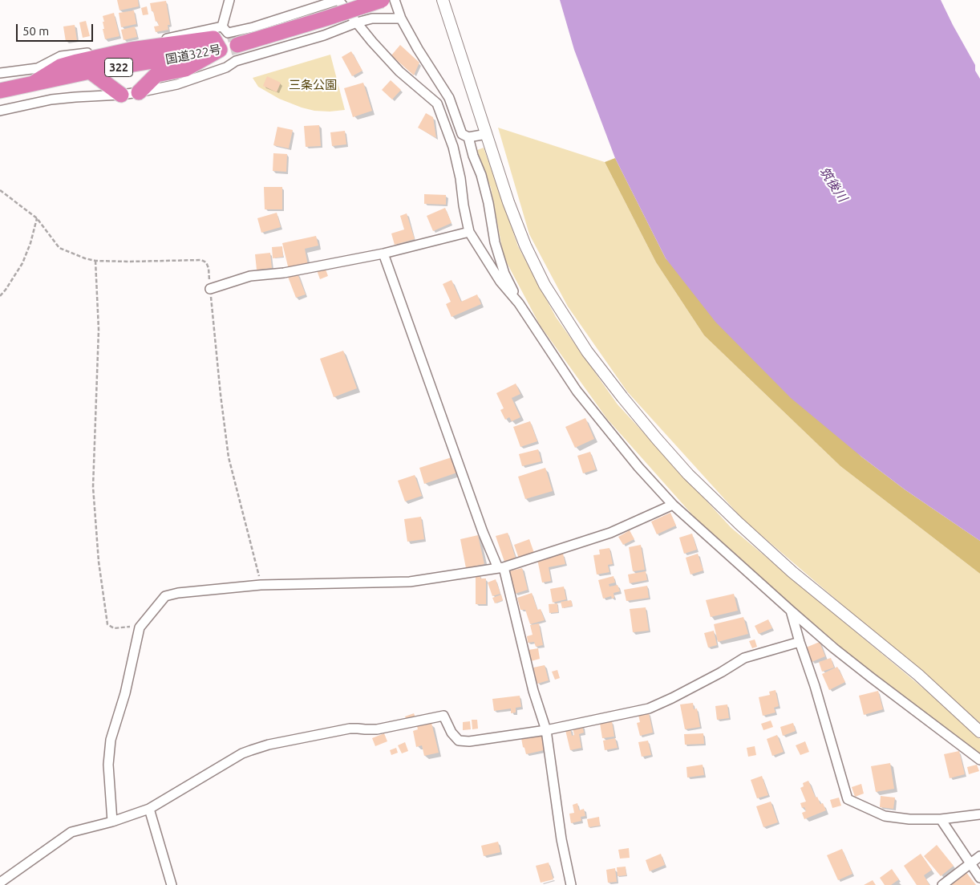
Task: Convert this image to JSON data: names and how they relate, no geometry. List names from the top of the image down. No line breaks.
{"streets":{"highway":["国道322号","322"]},"water":["筑後川"],"parks":["三条公園"],"scale_bar":"50 m"}
